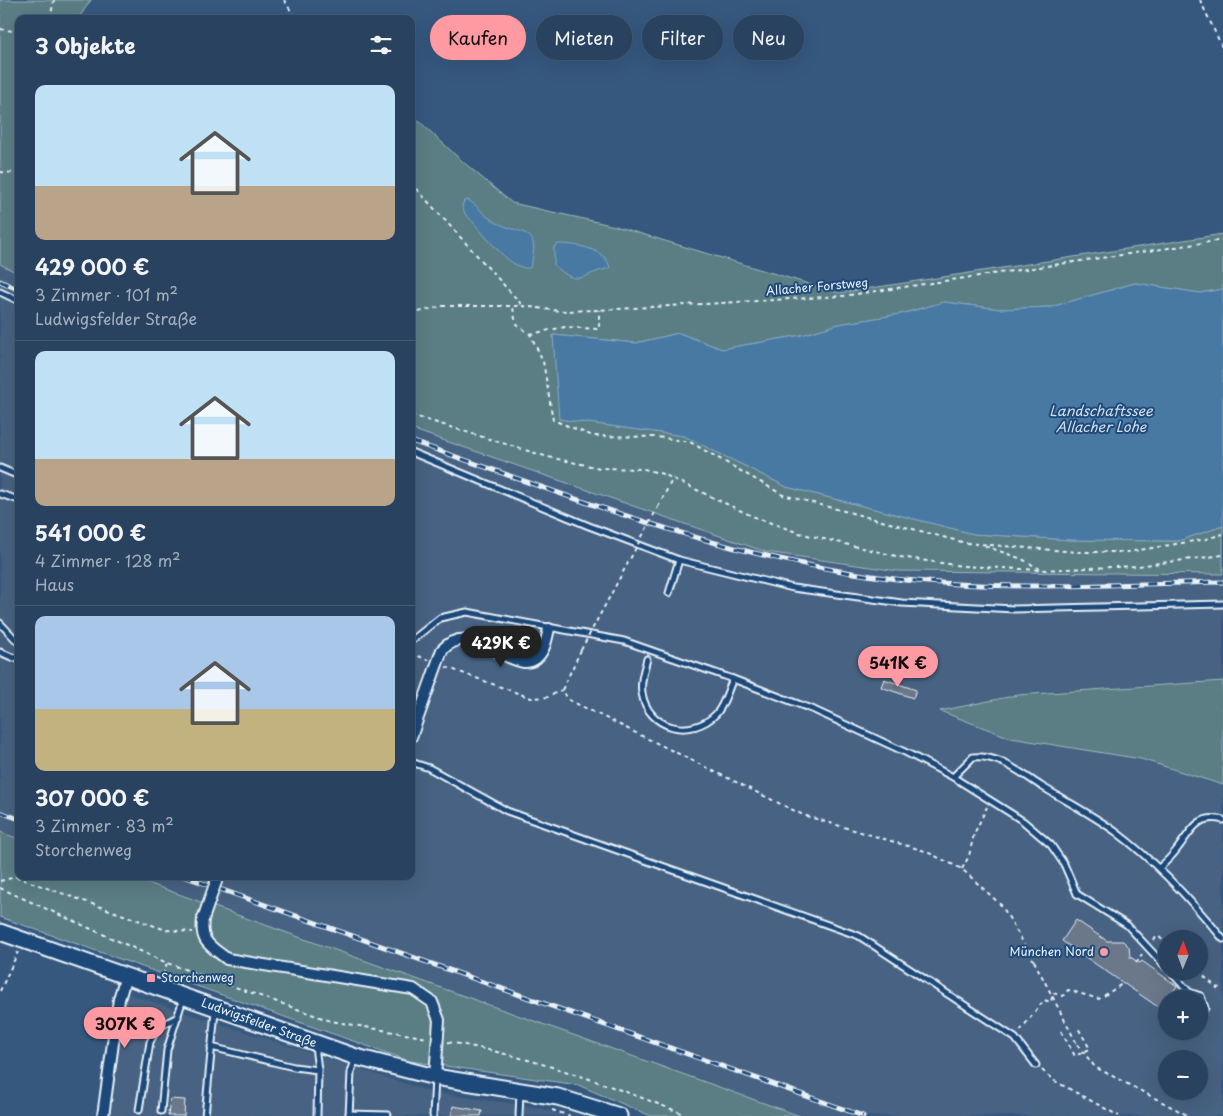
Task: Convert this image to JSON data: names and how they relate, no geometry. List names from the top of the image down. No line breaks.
{"streets":{"street":["Ludwigsfelder Straße"],"path":["Allacher Forstweg"]},"water":["Landschaftssee Allacher Lohe"],"places":{"other":["München Nord"],"transit":["Storchenweg"]},"north":"top","page":{"chip":["Kaufen","Mieten","Filter","Neu"],"heading":"3 Objekte","list":[{"name":"429 000 €","note":"3 Zimmer · 101 m² · Ludwigsfelder Straße"},{"name":"541 000 €","note":"4 Zimmer · 128 m² · Haus"},{"name":"307 000 €","note":"3 Zimmer · 83 m² · Storchenweg"}],"price":["429K €","541K €","307K €"],"map_buttons":["+","−"]}}
